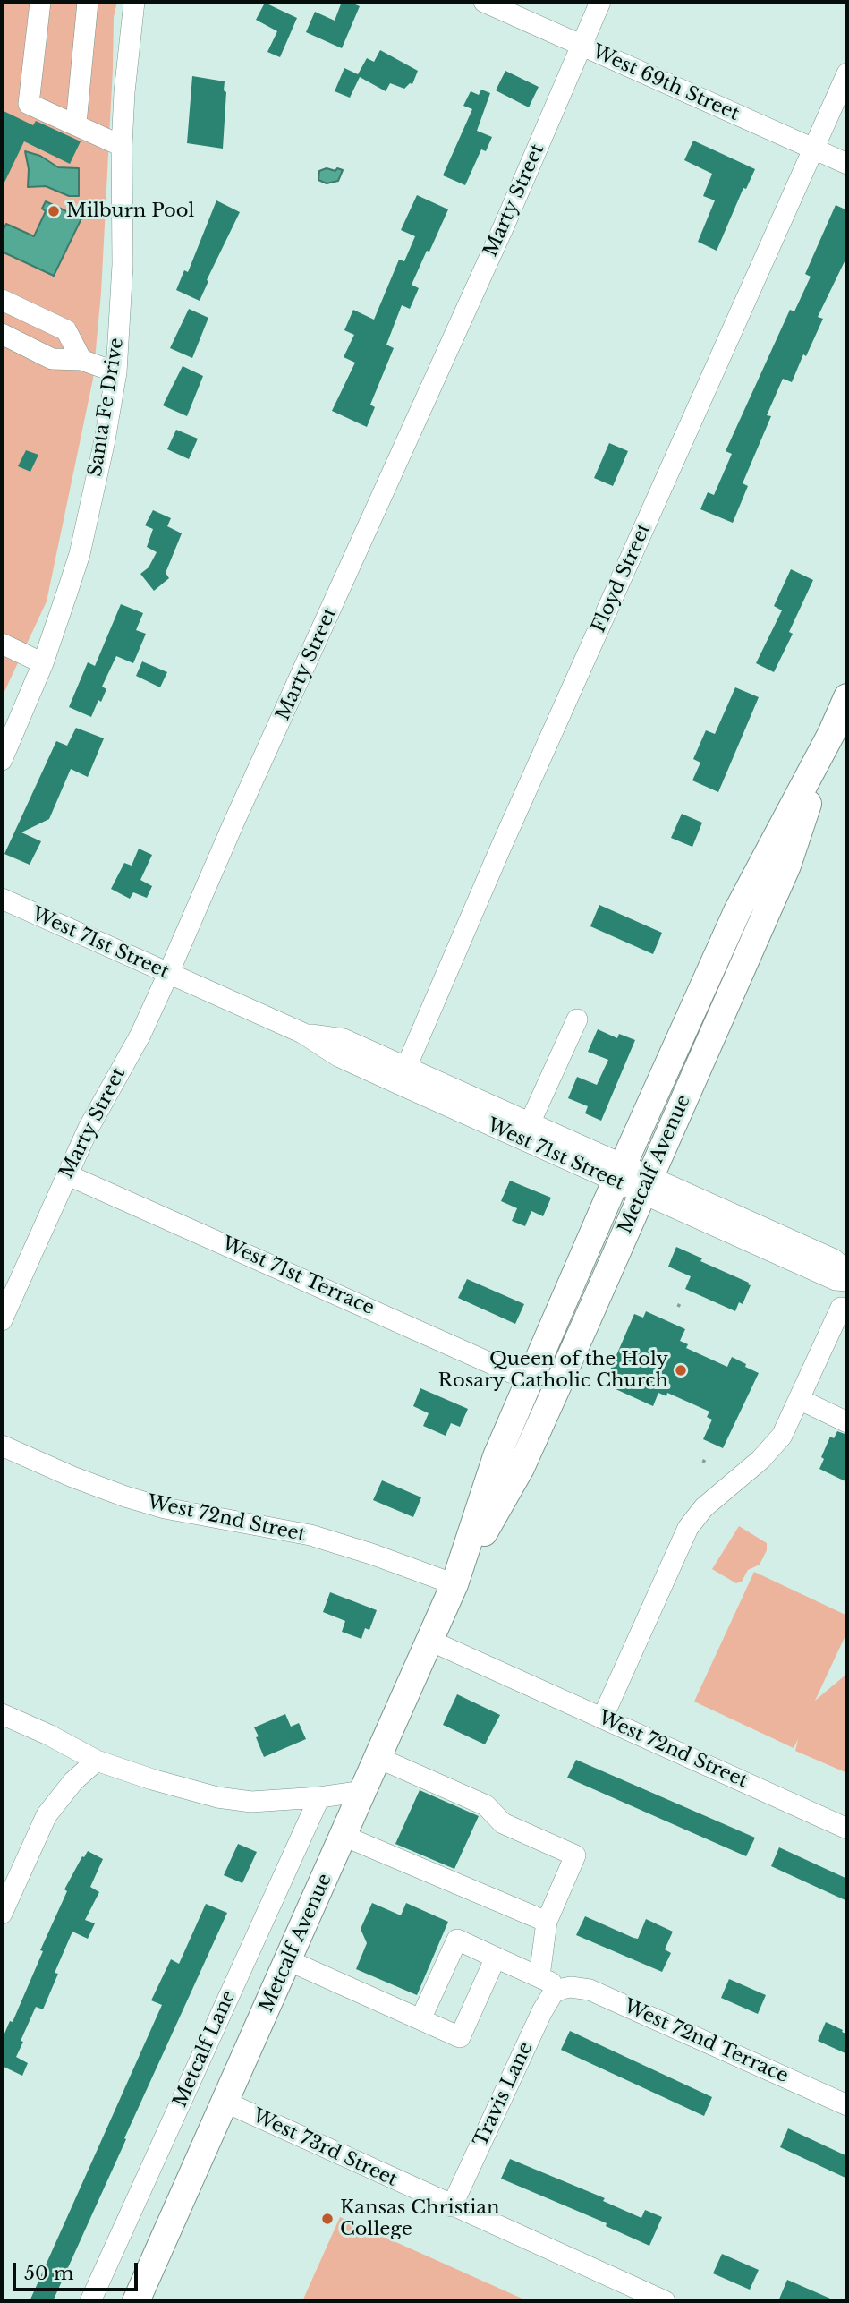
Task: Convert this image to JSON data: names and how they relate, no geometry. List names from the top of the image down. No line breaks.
{"streets":{"main road":["Metcalf Avenue"],"street":["West 69th Street","Marty Street","Santa Fe Drive","Floyd Street","West 71st Street","West 71st Terrace","West 72nd Street","West 72nd Terrace","Metcalf Lane","Travis Lane","West 73rd Street"]},"crossings":[["West 69th Street","Marty Street"],["West 69th Street","Floyd Street"],["Marty Street","West 71st Street"],["Marty Street","West 71st Terrace"],["Floyd Street","West 71st Street"],["West 71st Street","Metcalf Avenue"],["Metcalf Avenue","West 71st Terrace"],["Metcalf Avenue","West 72nd Street"],["Metcalf Avenue","West 73rd Street"],["West 72nd Terrace","Travis Lane"],["Travis Lane","West 73rd Street"]],"places":["Milburn Pool","Queen of the Holy Rosary Catholic Church","Kansas Christian College"],"scale_bar":"50 m"}
